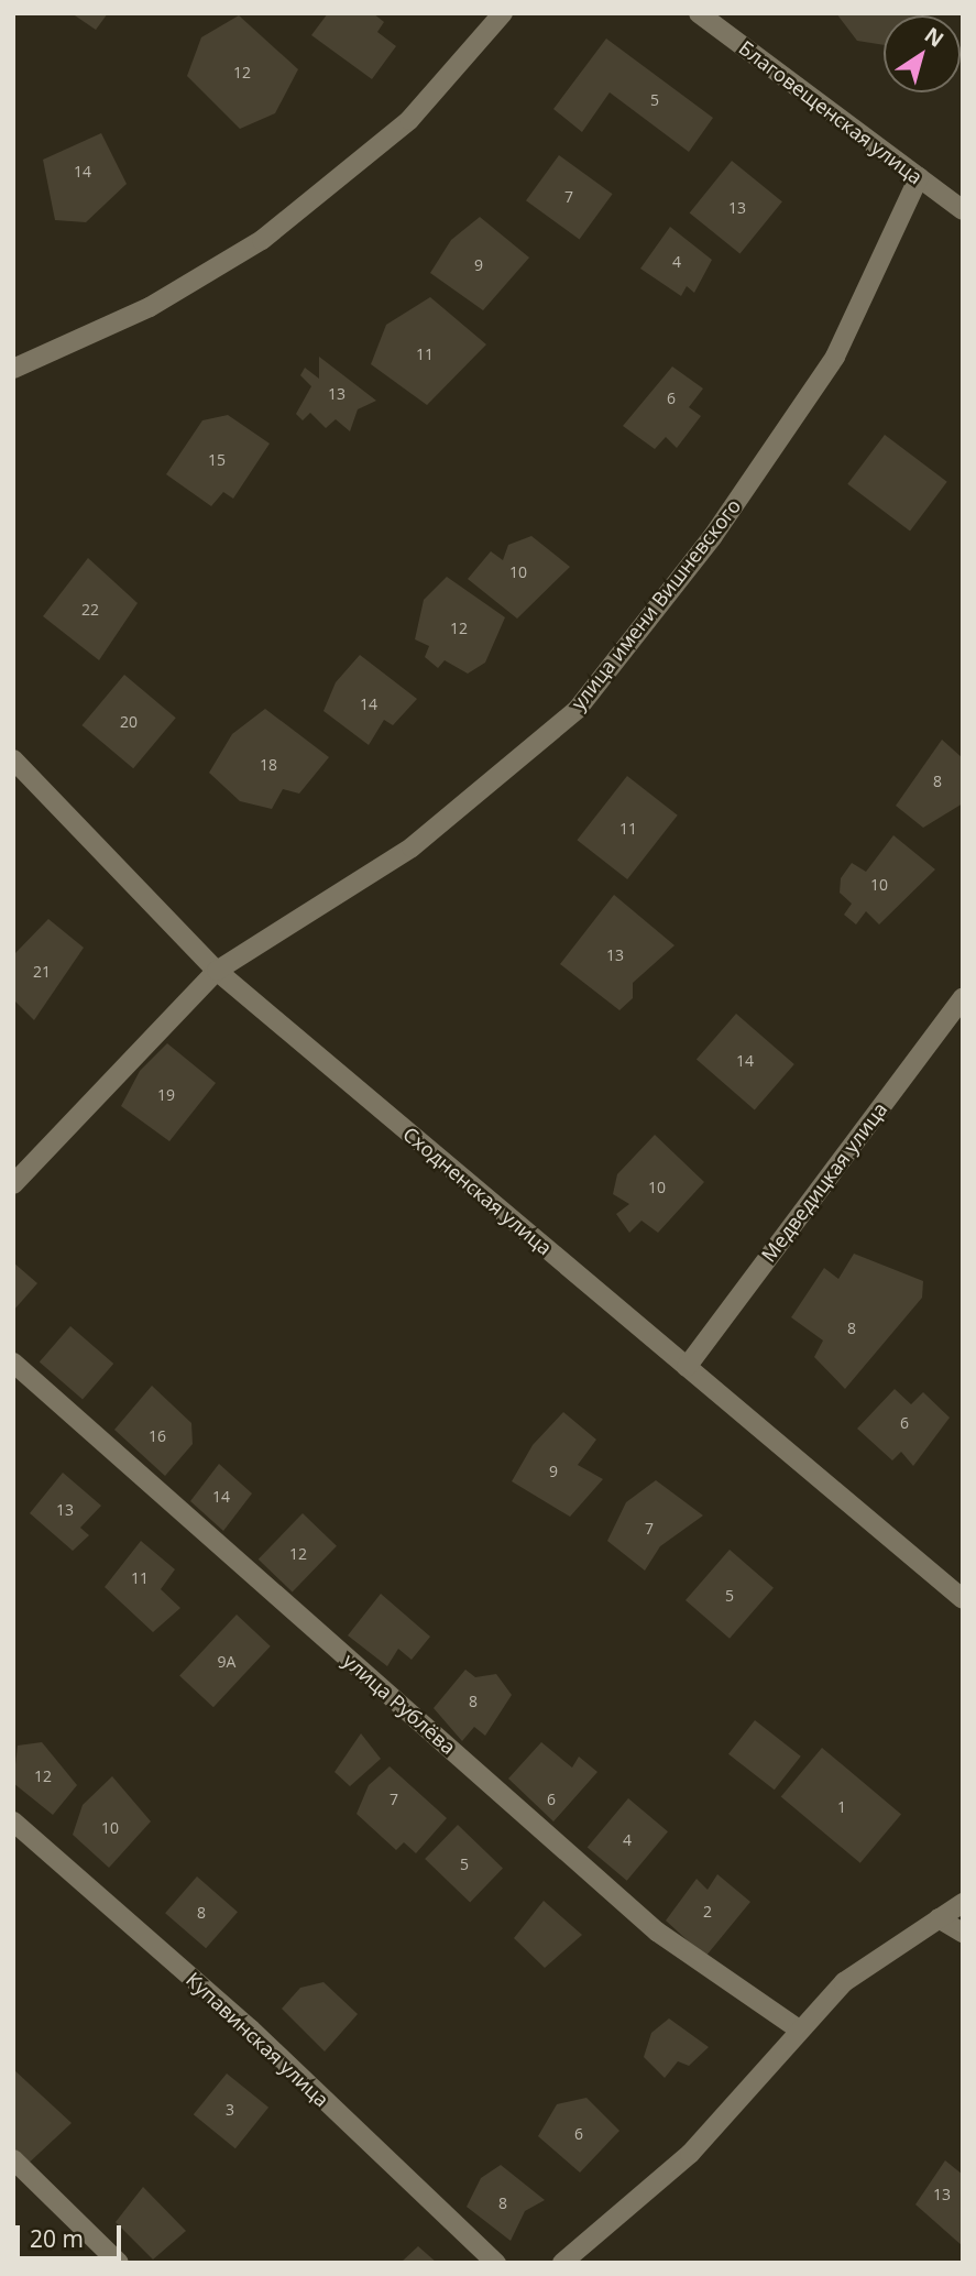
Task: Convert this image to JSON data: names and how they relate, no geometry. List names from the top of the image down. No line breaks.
{"streets":{"street":["Благовещенская улица","улица имени Вишневского","Медведицкая улица","Сходненская улица","улица Рублёва","Купавинская улица"]},"crossings":[["Благовещенская улица","улица имени Вишневского"],["улица имени Вишневского","Сходненская улица"],["Медведицкая улица","Сходненская улица"]],"house_numbers":["12","5","14","7","13","4","9","11","13","6","15","10","22","12","14","20","18","8","11","10","13","21","14","19","10","8","6","16","9","14","13","7","12","11","5","9А","8","12","7","6","1","10","4","5","2","8","3","6","13","8"],"scale_bar":"20 m","north":"top right"}
